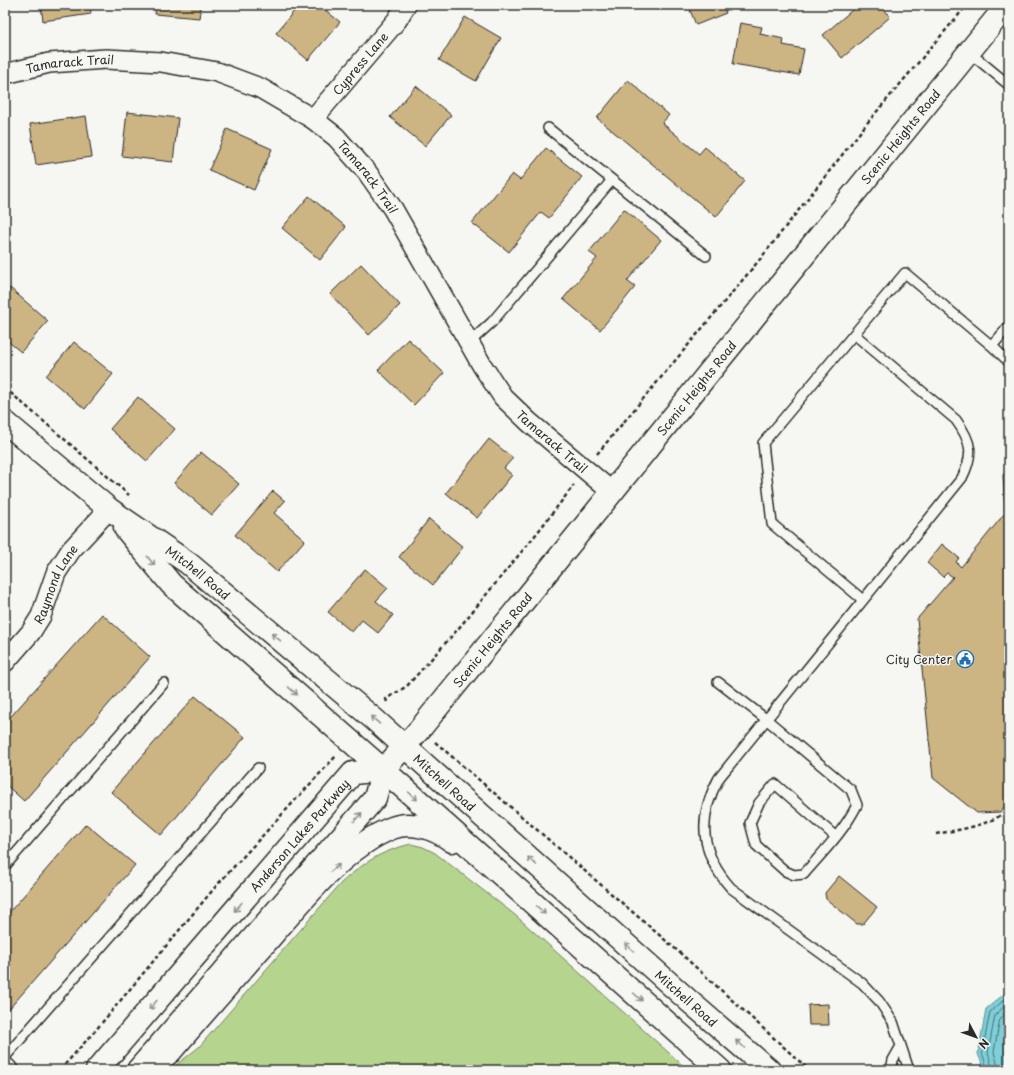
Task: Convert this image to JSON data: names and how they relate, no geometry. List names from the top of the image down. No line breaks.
{"streets":{"main road":["Scenic Heights Road","Mitchell Road","Anderson Lakes Parkway"],"street":["Cypress Lane","Tamarack Trail","Raymond Lane"]},"crossings":[["Cypress Lane","Tamarack Trail"],["Tamarack Trail","Scenic Heights Road"],["Scenic Heights Road","Mitchell Road"],["Scenic Heights Road","Anderson Lakes Parkway"],["Mitchell Road","Raymond Lane"],["Mitchell Road","Anderson Lakes Parkway"]],"places":{"public building":["City Center"]},"north":"bottom right"}
